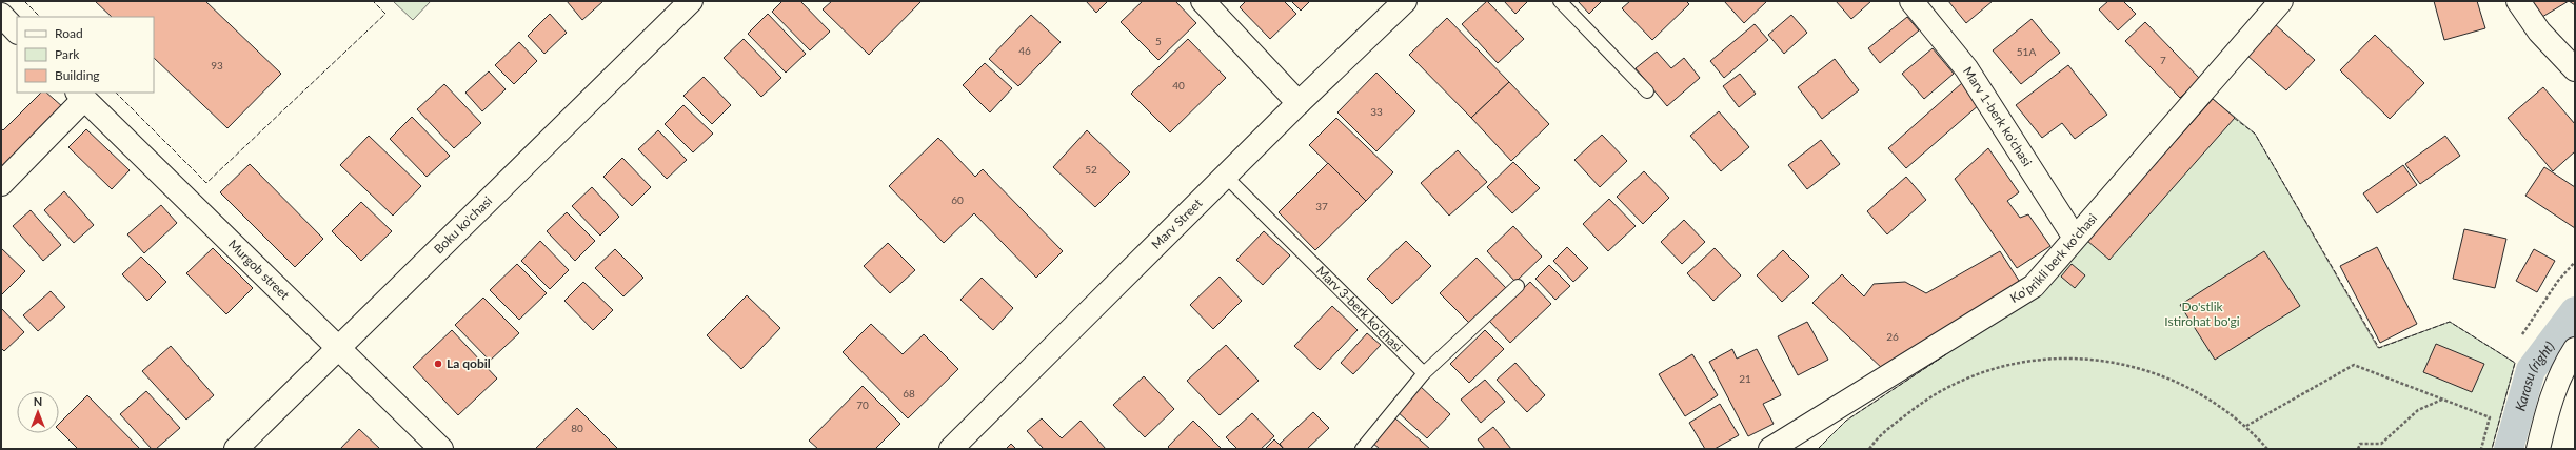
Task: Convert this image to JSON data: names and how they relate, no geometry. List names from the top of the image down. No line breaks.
{"streets":{"street":["Marv 1-berk ko'chasi","Marv Street","Boku ko'chasi","Ko'prikli berk ko'chasi","Murgob street"],"lane":["Marv 3-berk ko'chasi"]},"crossings":[["Marv 1-berk ko'chasi","Ko'prikli berk ko'chasi"],["Marv Street","Marv 3-berk ko'chasi"],["Boku ko'chasi","Murgob street"]],"water":["Karasu (right)"],"parks":["Do'stlik Istirohat bo'gi"],"places":["La qobil"],"house_numbers":["5","46","51А","7","93","40","33","52","60","37","26","21","68","70","80"],"legend":["Road","Park","Building"],"north":"top"}
